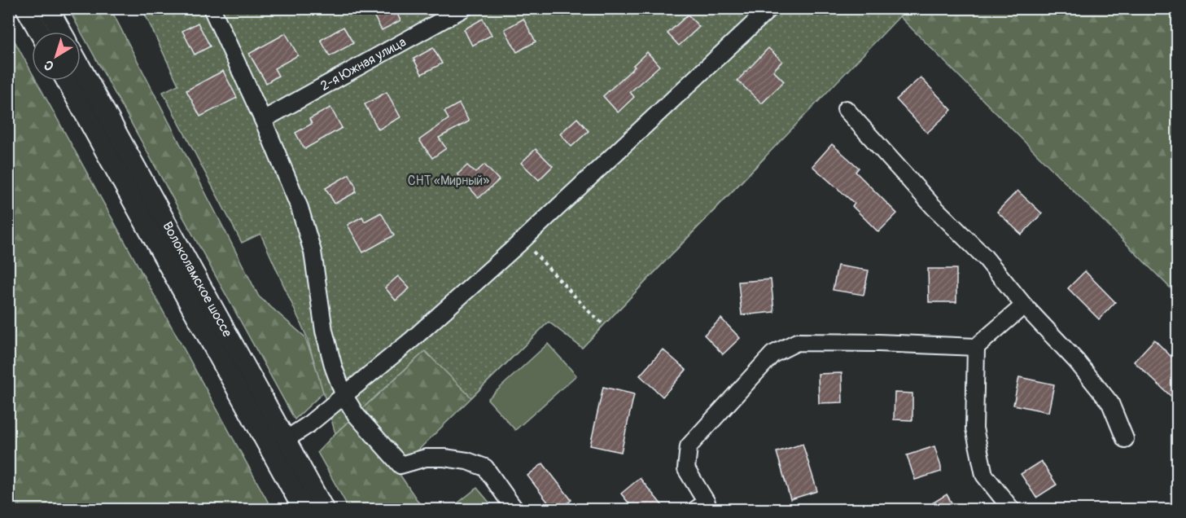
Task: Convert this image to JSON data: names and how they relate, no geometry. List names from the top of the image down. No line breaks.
{"streets":{"main road":["Волоколамское шоссе"],"lane":["2-я Южная улица"]},"parks":["СНТ «Мирный»"],"north":"bottom left"}
